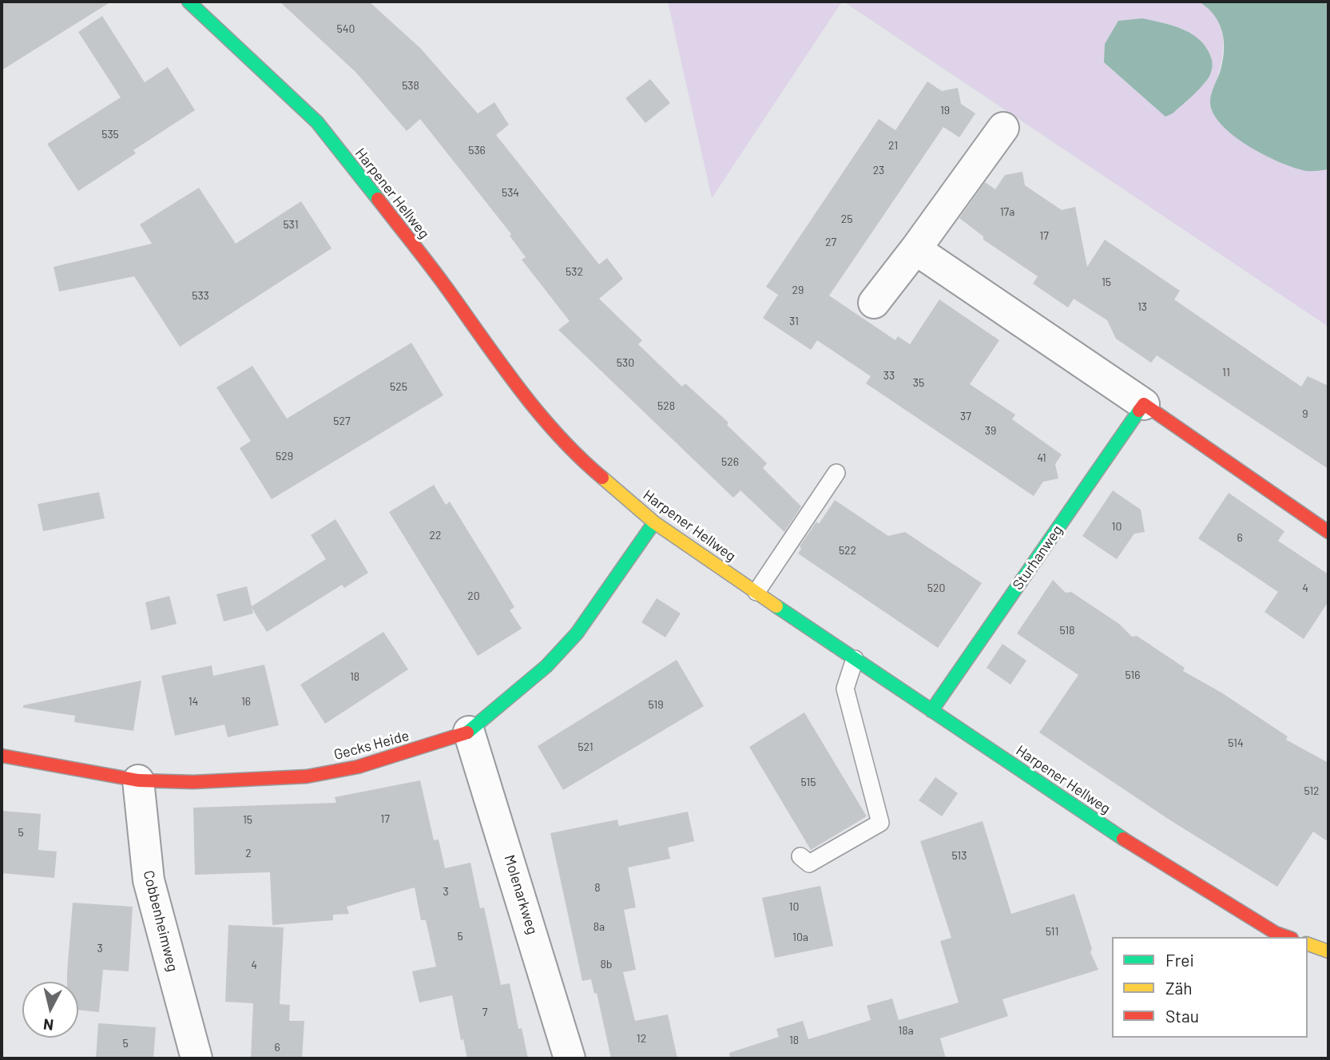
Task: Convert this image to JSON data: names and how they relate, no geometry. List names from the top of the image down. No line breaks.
{"streets":{"street":["Harpener Hellweg","Sturhanweg","Gecks Heide","Molenarkweg","Cobbenheimweg"]},"crossings":[["Harpener Hellweg","Sturhanweg"],["Harpener Hellweg","Gecks Heide"],["Gecks Heide","Molenarkweg"],["Gecks Heide","Cobbenheimweg"]],"house_numbers":["540","538","19","535","21","536","23","534","17a","25","531","17","27","532","15","29","533","13","31","530","11","33","35","525","528","9","37","527","39","529","41","526","10","22","6","522","520","4","20","518","516","18","14","16","519","514","521","515","512","17","15","5","2","513","8","3","10","8a","511","5","10a","3","8b","4","7","18a","12","18","5","6"],"legend":["Frei","Zäh","Stau"],"north":"bottom"}
